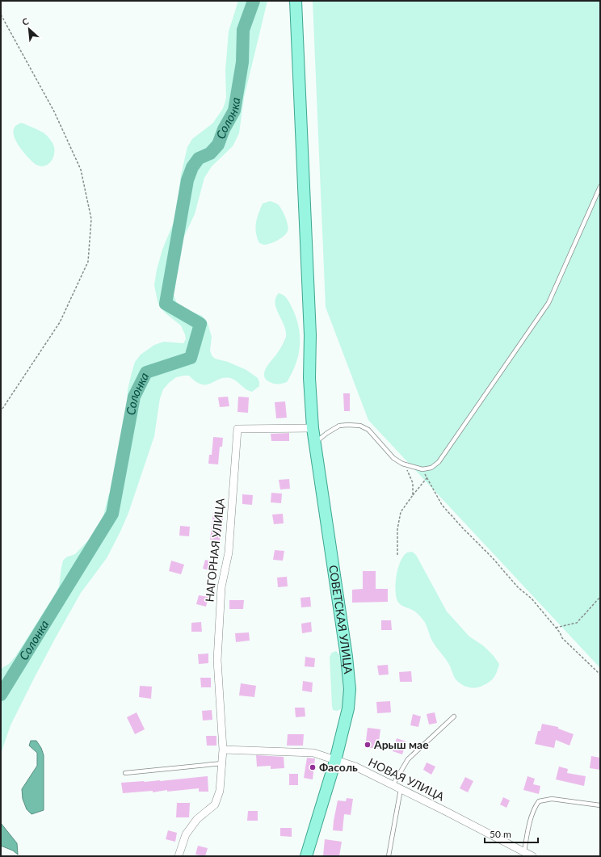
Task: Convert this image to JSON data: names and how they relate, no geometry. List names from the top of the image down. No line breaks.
{"streets":{"main road":["СОВЕТСКАЯ УЛИЦА"],"street":["НАГОРНАЯ УЛИЦА","НОВАЯ УЛИЦА"]},"crossings":[["НАГОРНАЯ УЛИЦА","СОВЕТСКАЯ УЛИЦА"],["НАГОРНАЯ УЛИЦА","НОВАЯ УЛИЦА"],["СОВЕТСКАЯ УЛИЦА","НОВАЯ УЛИЦА"]],"water":["Солонка"],"places":["Арыш мае","Фасоль"],"scale_bar":"50 m","north":"top left"}
